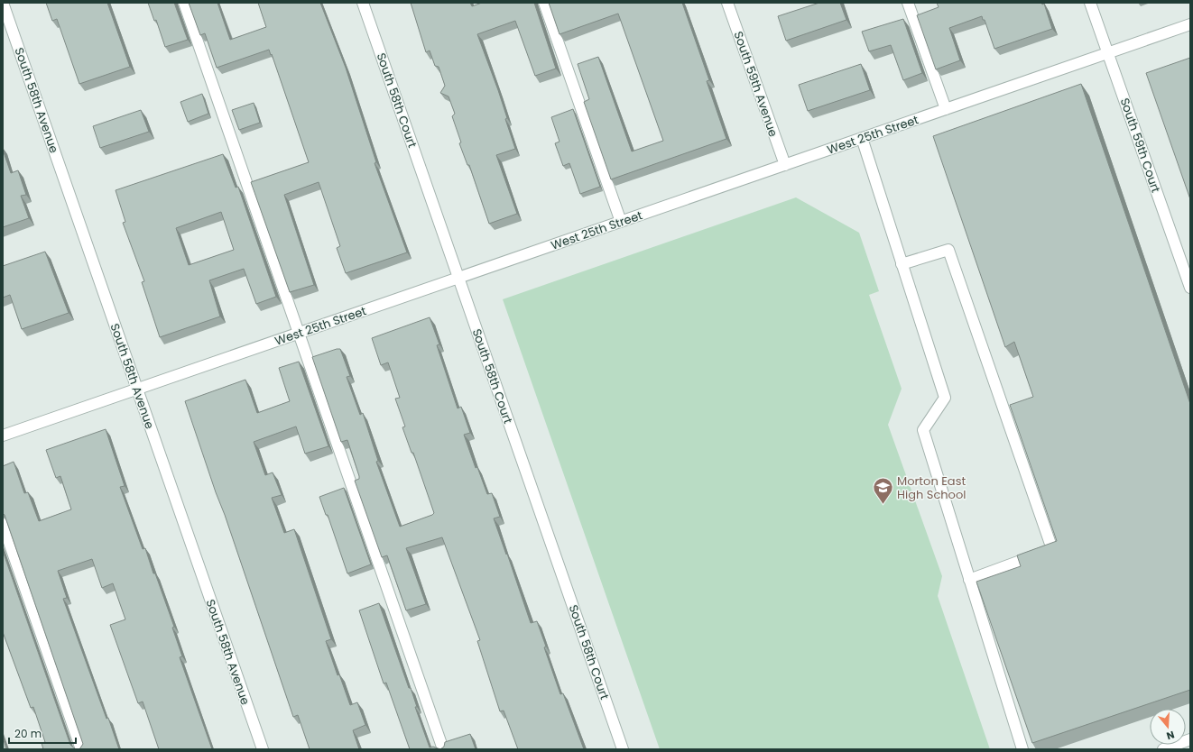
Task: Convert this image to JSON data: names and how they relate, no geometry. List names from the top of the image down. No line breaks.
{"streets":{"street":["South 59th Avenue","South 58th Avenue","South 58th Court","West 25th Street","South 59th Court"]},"crossings":[["South 59th Avenue","West 25th Street"],["South 58th Avenue","West 25th Street"],["South 58th Court","West 25th Street"],["West 25th Street","South 59th Court"]],"places":{"school or university":["Morton East High School"]},"scale_bar":"20 m","north":"bottom"}
